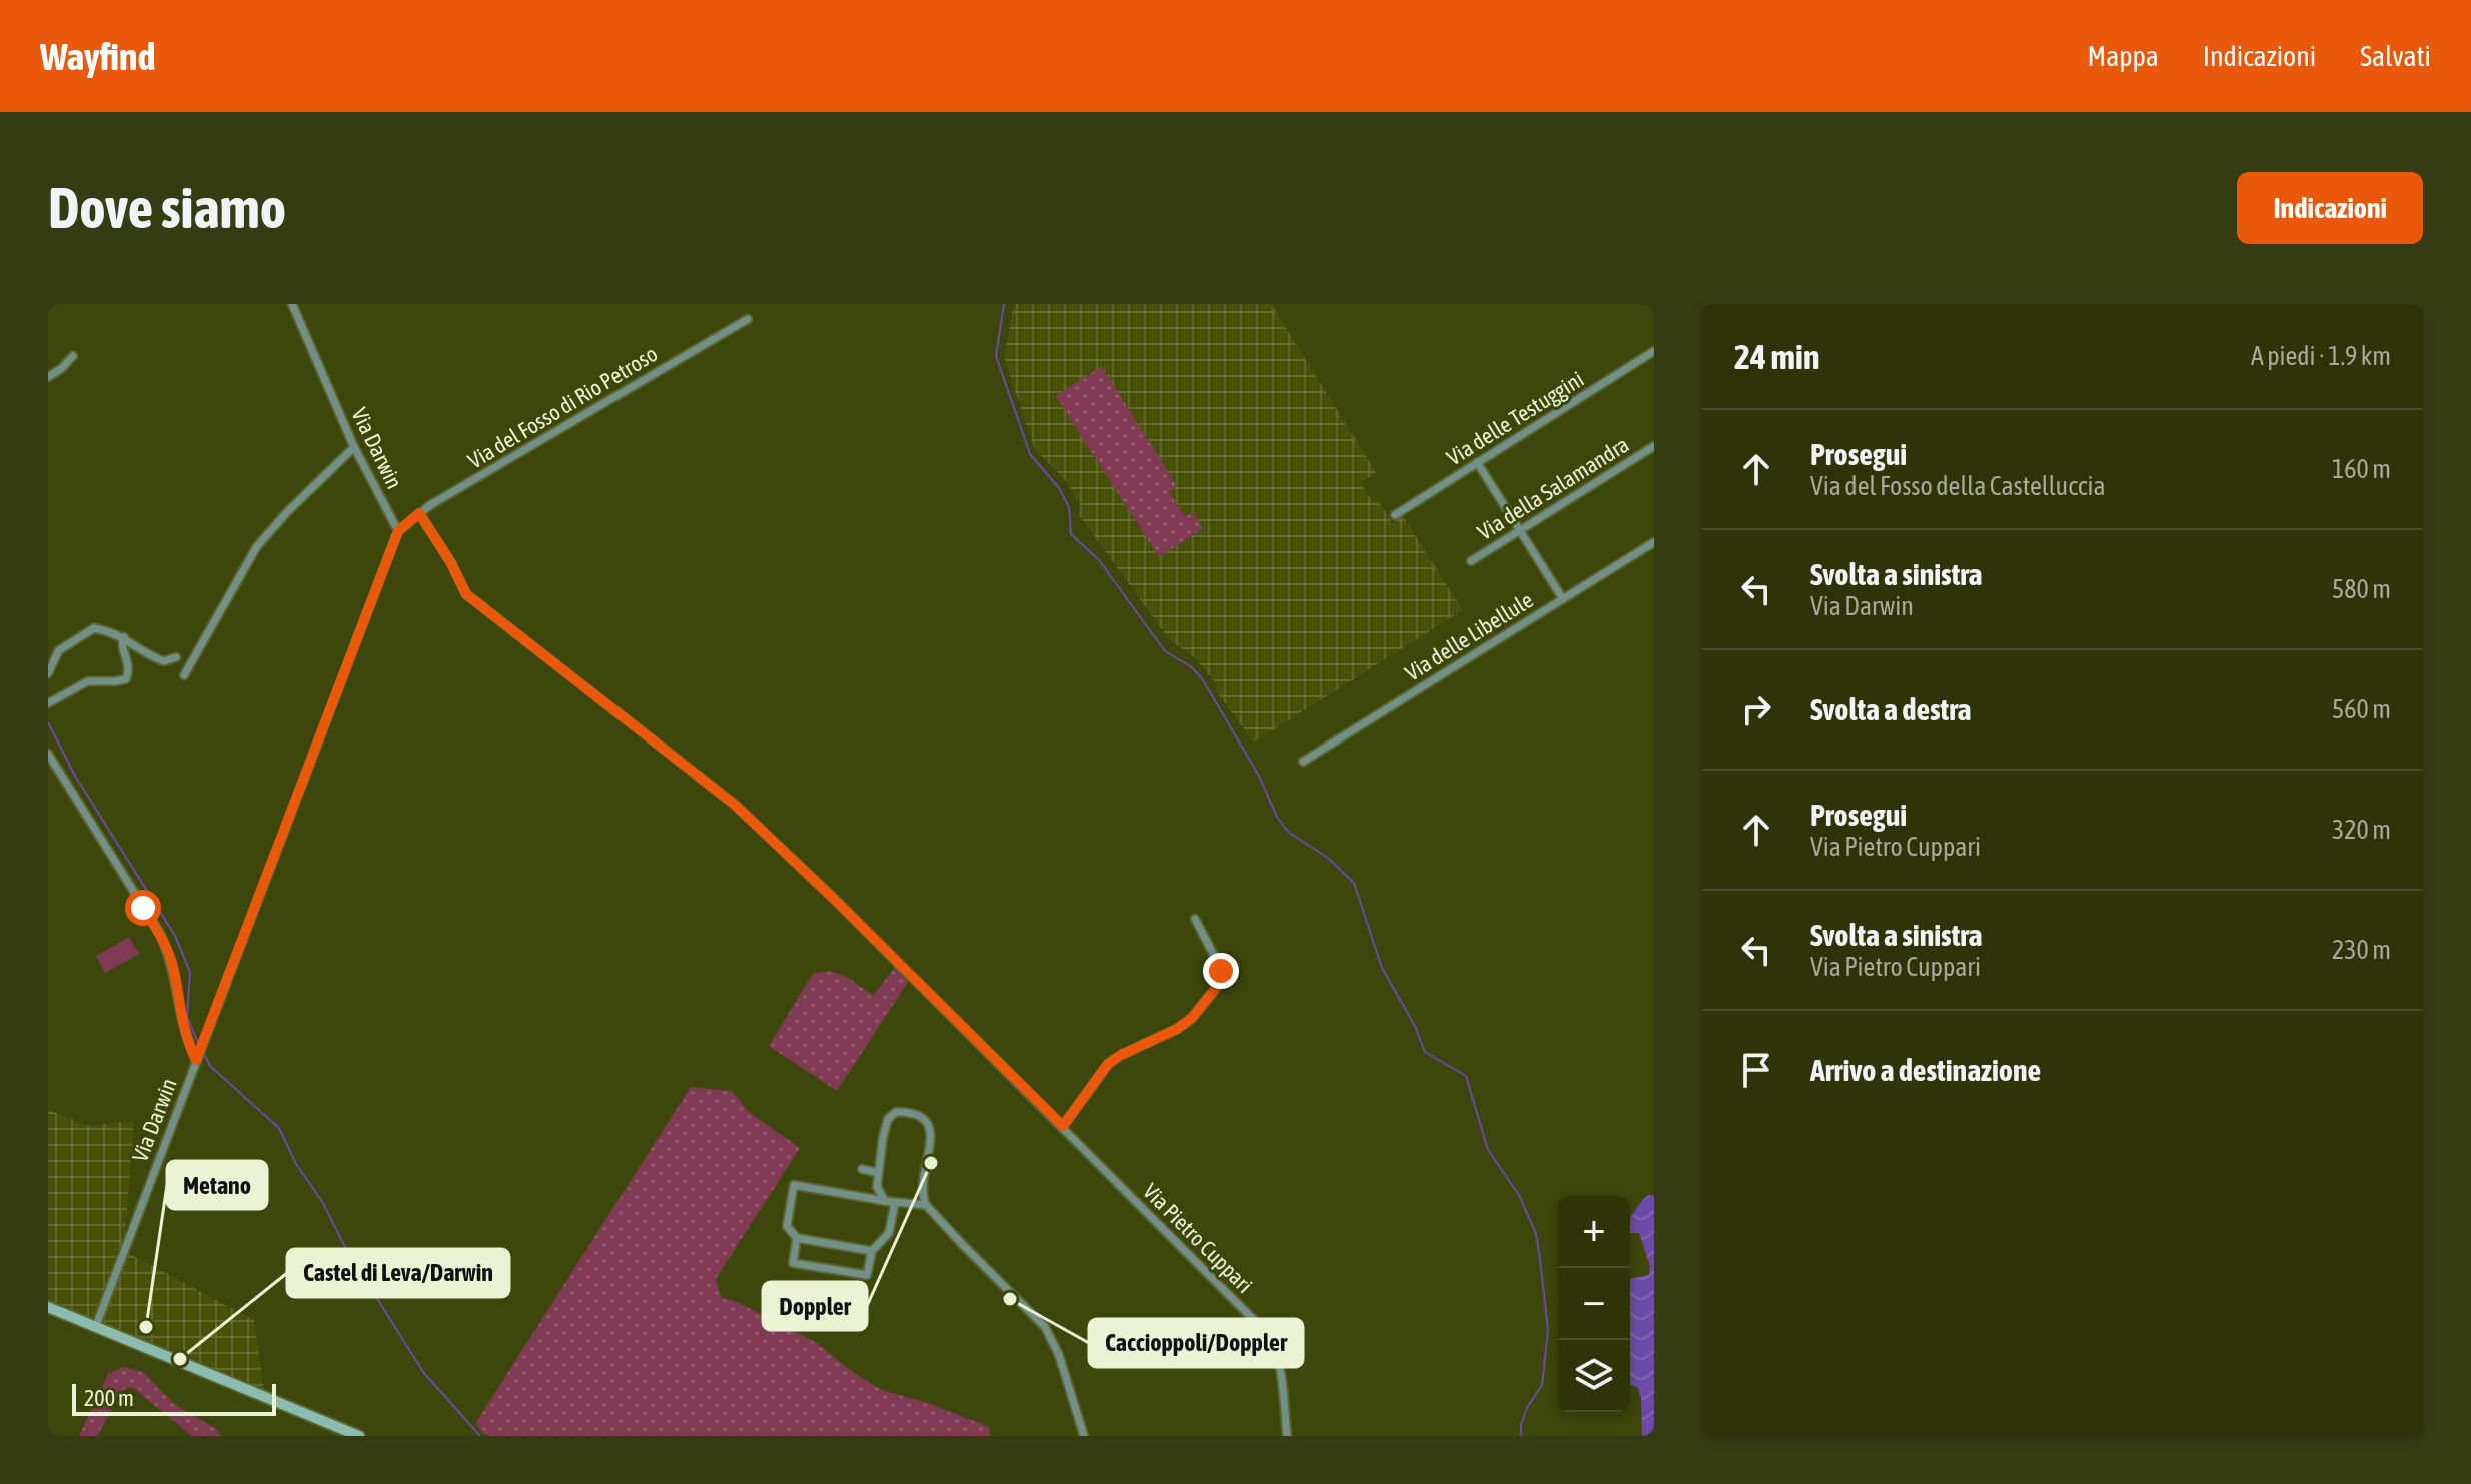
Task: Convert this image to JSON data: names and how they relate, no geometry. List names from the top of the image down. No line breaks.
{"streets":{"street":["Via del Fosso di Rio Petroso","Via delle Testuggini","Via Darwin","Via della Salamandra","Via delle Libellule","Via Pietro Cuppari"]},"crossings":[["Via del Fosso di Rio Petroso","Via Darwin"],["Via del Fosso di Rio Petroso","Via Pietro Cuppari"]],"places":["Doppler","Caccioppoli/Doppler","Metano","Castel di Leva/Darwin"],"scale_bar":"200 m","page":{"header":"Wayfind","nav":["Mappa","Indicazioni","Salvati"],"buttons":"Indicazioni","title":"Dove siamo","heading":["24 min","A piedi · 1.9 km"],"list":[["Prosegui","Via del Fosso della Castelluccia","160 m"],["Svolta a sinistra","Via Darwin","580 m"],["Svolta a destra","560 m"],["Prosegui","Via Pietro Cuppari","320 m"],["Svolta a sinistra","Via Pietro Cuppari","230 m"],"Arrivo a destinazione"],"map_buttons":["+","−"],"scale":"200 m"}}
